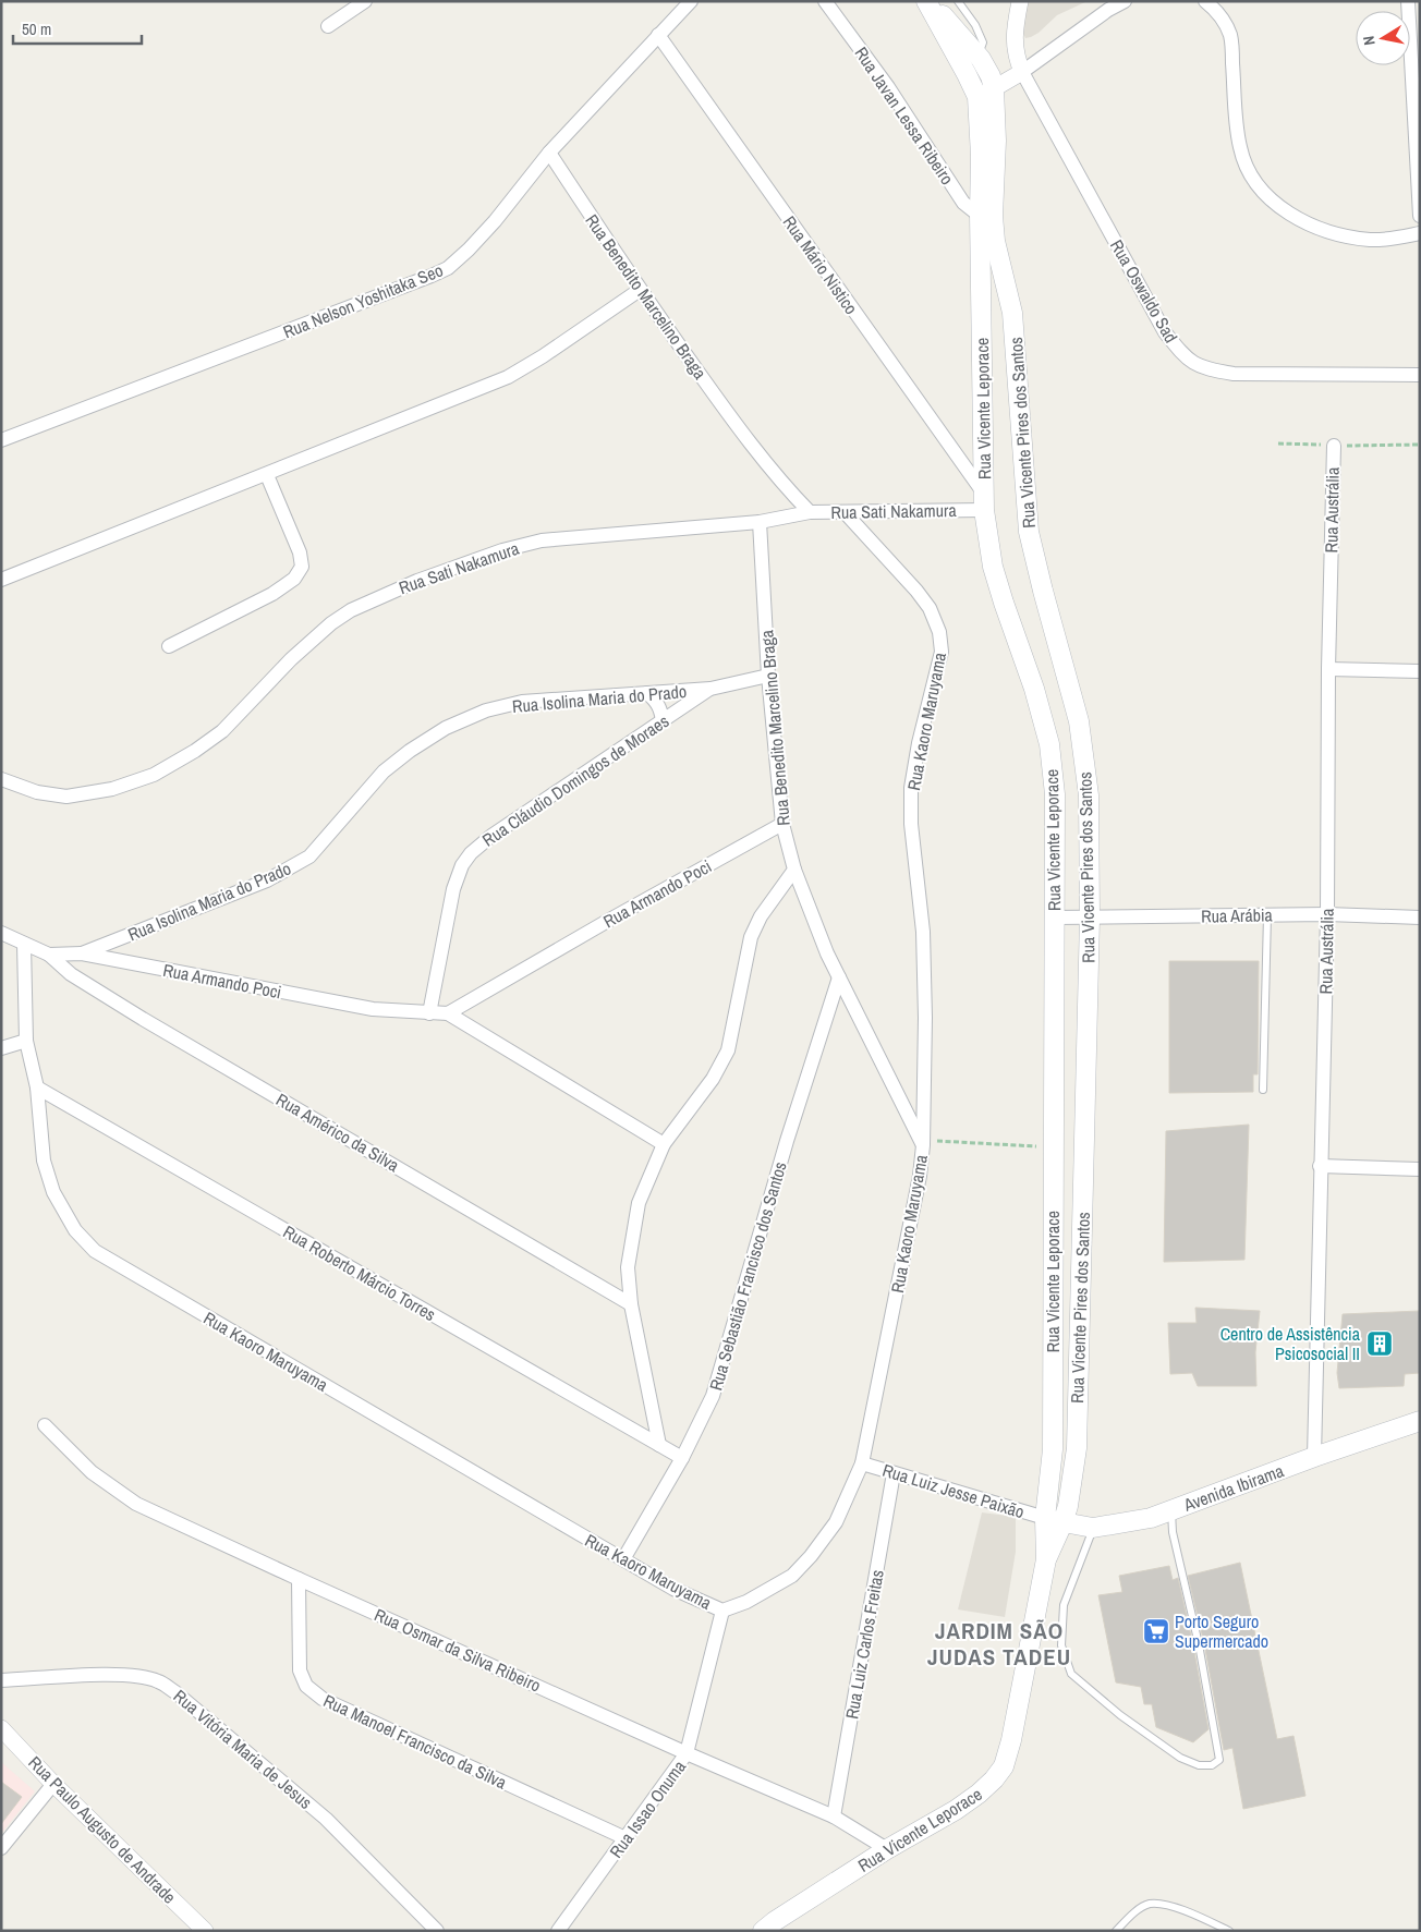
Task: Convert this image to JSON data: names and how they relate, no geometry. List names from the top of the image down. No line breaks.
{"streets":{"main road":["Rua Vicente Leporace","Rua Vicente Pires dos Santos","Avenida Ibirama"],"street":["Rua Javan Lessa Ribeiro","Rua Mário Nistico","Rua Oswaldo Sad","Rua Benedito Marcelino Braga","Rua Nelson Yoshitaka Seo","Rua Austrália","Rua Sati Nakamura","Rua Isolina Maria do Prado","Rua Kaoro Maruyama","Rua Cláudio Domingos de Moraes","Rua Armando Poci","Rua Arábia","Rua Américo da Silva","Rua Roberto Márcio Torres","Rua Sebastião Francisco dos Santos","Rua Luiz Jesse Paixão","Rua Luiz Carlos Freitas","Rua Osmar da Silva Ribeiro","Rua Manoel Francisco da Silva","Rua Vitória Maria de Jesus","Rua Issao Onuma","Rua Paulo Augusto de Andrade"]},"crossings":[["Rua Javan Lessa Ribeiro","Rua Vicente Leporace"],["Rua Javan Lessa Ribeiro","Rua Vicente Pires dos Santos"],["Rua Mário Nistico","Rua Nelson Yoshitaka Seo"],["Rua Mário Nistico","Rua Vicente Leporace"],["Rua Mário Nistico","Rua Sati Nakamura"],["Rua Benedito Marcelino Braga","Rua Nelson Yoshitaka Seo"],["Rua Benedito Marcelino Braga","Rua Sati Nakamura"],["Rua Benedito Marcelino Braga","Rua Isolina Maria do Prado"],["Rua Benedito Marcelino Braga","Rua Kaoro Maruyama"],["Rua Benedito Marcelino Braga","Rua Armando Poci"],["Rua Benedito Marcelino Braga","Rua Sebastião Francisco dos Santos"],["Rua Vicente Leporace","Rua Vicente Pires dos Santos"],["Rua Vicente Leporace","Rua Sati Nakamura"],["Rua Vicente Leporace","Rua Arábia"],["Rua Vicente Leporace","Avenida Ibirama"],["Rua Vicente Leporace","Rua Luiz Jesse Paixão"],["Rua Vicente Leporace","Rua Osmar da Silva Ribeiro"],["Rua Vicente Pires dos Santos","Rua Arábia"],["Rua Vicente Pires dos Santos","Avenida Ibirama"],["Rua Vicente Pires dos Santos","Rua Luiz Jesse Paixão"],["Rua Austrália","Rua Arábia"],["Rua Austrália","Avenida Ibirama"],["Rua Sati Nakamura","Rua Kaoro Maruyama"],["Rua Isolina Maria do Prado","Rua Cláudio Domingos de Moraes"],["Rua Isolina Maria do Prado","Rua Armando Poci"],["Rua Kaoro Maruyama","Rua Armando Poci"],["Rua Kaoro Maruyama","Rua Roberto Márcio Torres"],["Rua Kaoro Maruyama","Rua Sebastião Francisco dos Santos"],["Rua Kaoro Maruyama","Rua Luiz Jesse Paixão"],["Rua Kaoro Maruyama","Rua Issao Onuma"],["Rua Cláudio Domingos de Moraes","Rua Armando Poci"],["Rua Armando Poci","Rua Américo da Silva"],["Rua Roberto Márcio Torres","Rua Sebastião Francisco dos Santos"],["Avenida Ibirama","Rua Luiz Jesse Paixão"],["Rua Luiz Jesse Paixão","Rua Luiz Carlos Freitas"],["Rua Luiz Carlos Freitas","Rua Osmar da Silva Ribeiro"],["Rua Osmar da Silva Ribeiro","Rua Manoel Francisco da Silva"],["Rua Osmar da Silva Ribeiro","Rua Issao Onuma"],["Rua Manoel Francisco da Silva","Rua Issao Onuma"]],"districts":["JARDIM SÃO JUDAS TADEU"],"places":{"building":["Centro de Assistência Psicosocial II"],"supermarket":["Porto Seguro Supermercado"]},"scale_bar":"50 m","north":"left"}
